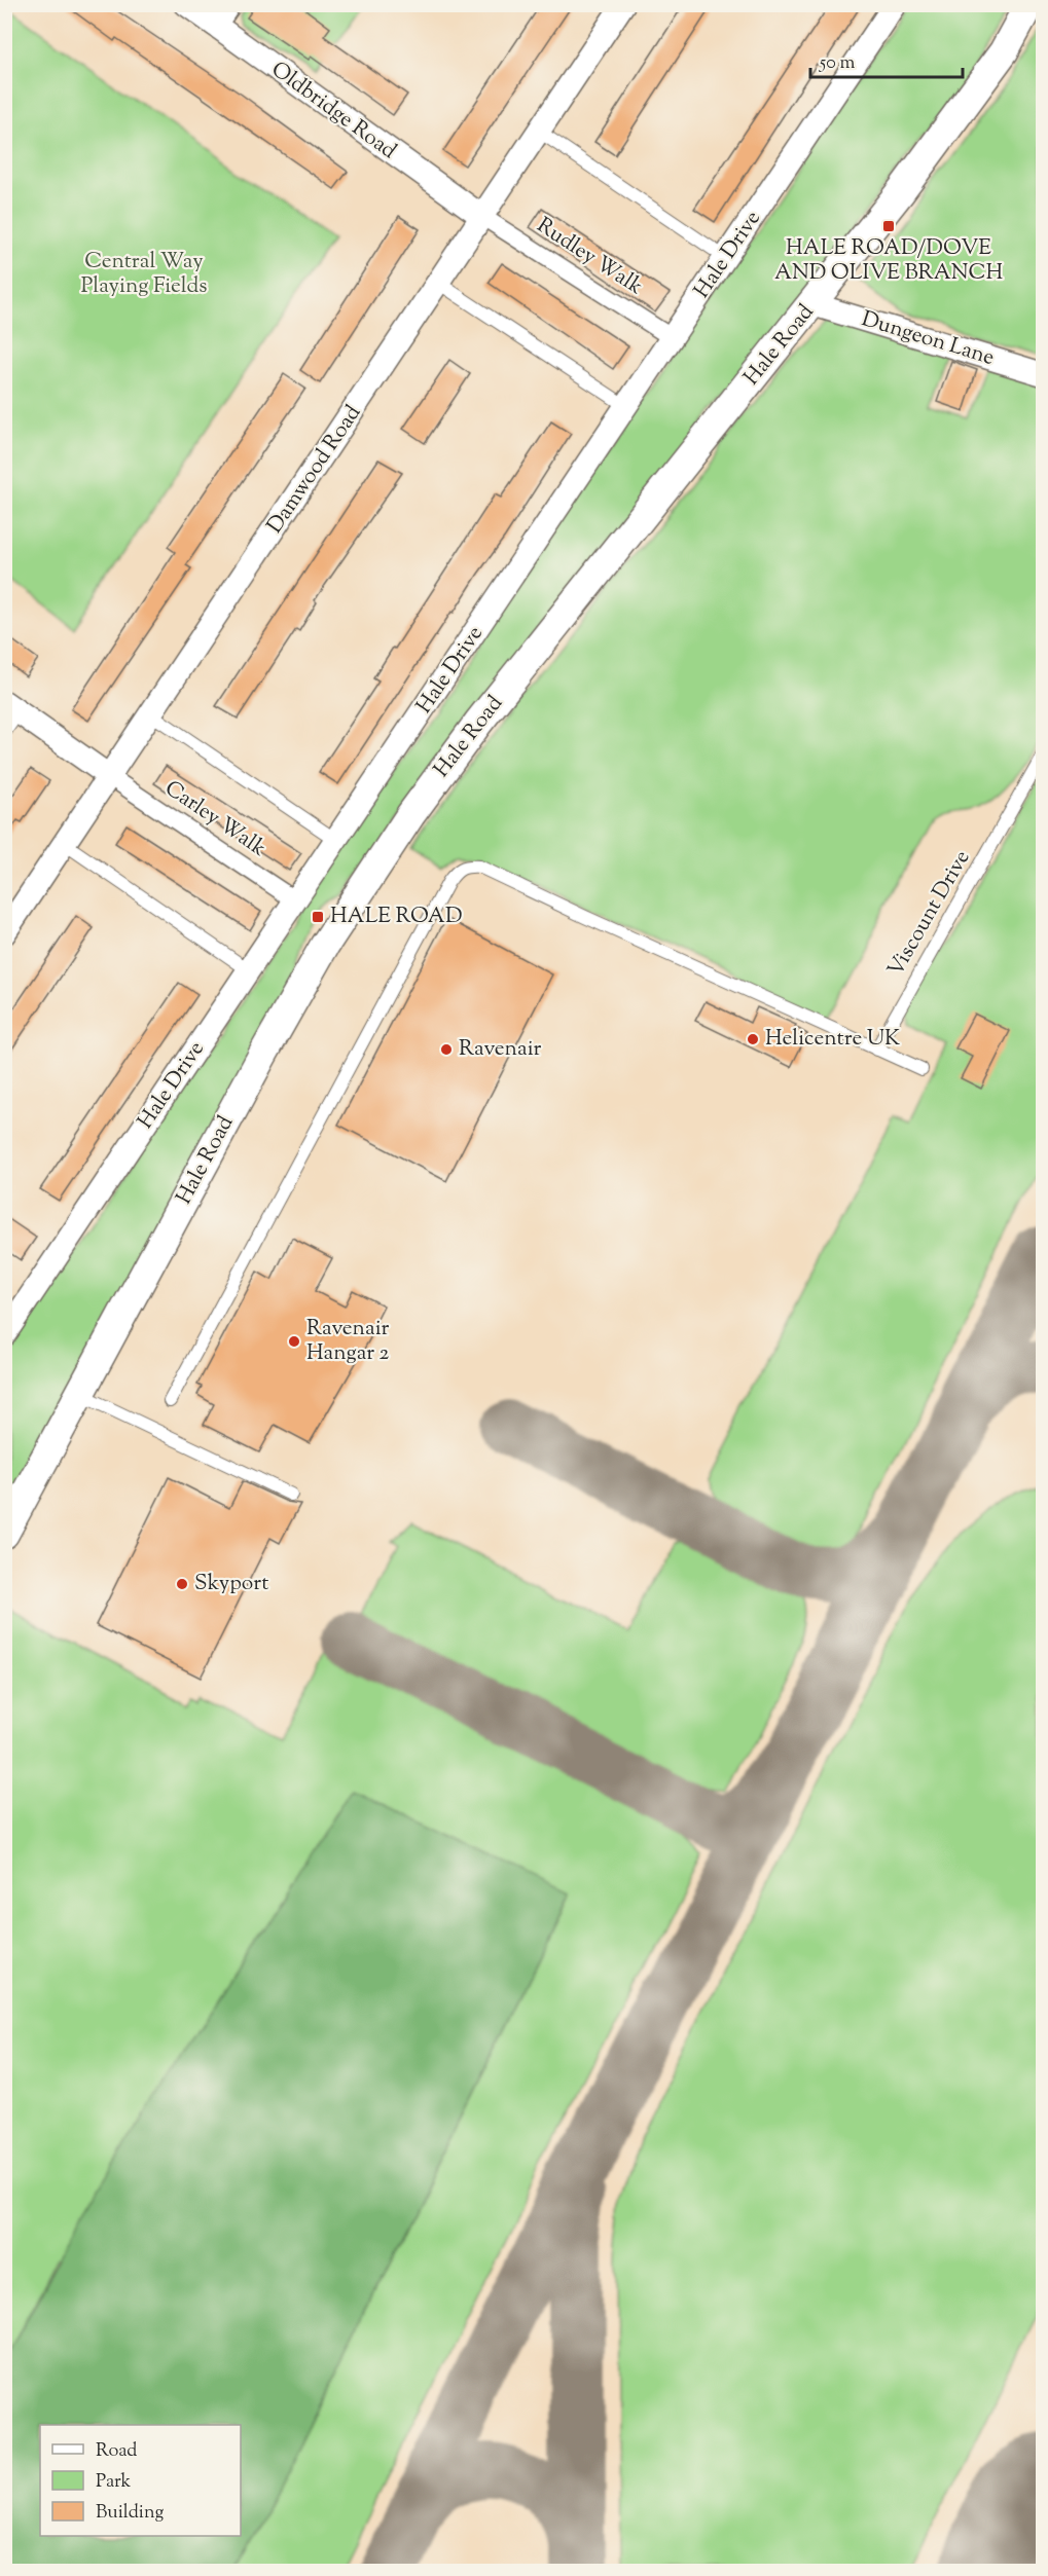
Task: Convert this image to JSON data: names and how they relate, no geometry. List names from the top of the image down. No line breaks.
{"streets":{"street":["Oldbridge Road","Hale Drive","Rudley Walk","Dungeon Lane","Hale Road","Damwood Road","Carley Walk"],"lane":["Viscount Drive"]},"crossings":[["Oldbridge Road","Rudley Walk"],["Oldbridge Road","Damwood Road"],["Hale Drive","Rudley Walk"],["Hale Drive","Carley Walk"],["Rudley Walk","Damwood Road"],["Dungeon Lane","Hale Road"],["Damwood Road","Carley Walk"]],"parks":["Central Way Playing Fields"],"places":{"transit":["HALE ROAD/DOVE AND OLIVE BRANCH","HALE ROAD"],"other":["Helicentre UK","Ravenair","Ravenair Hangar 2","Skyport"]},"legend":["Road","Park","Building"],"scale_bar":"50 m"}
